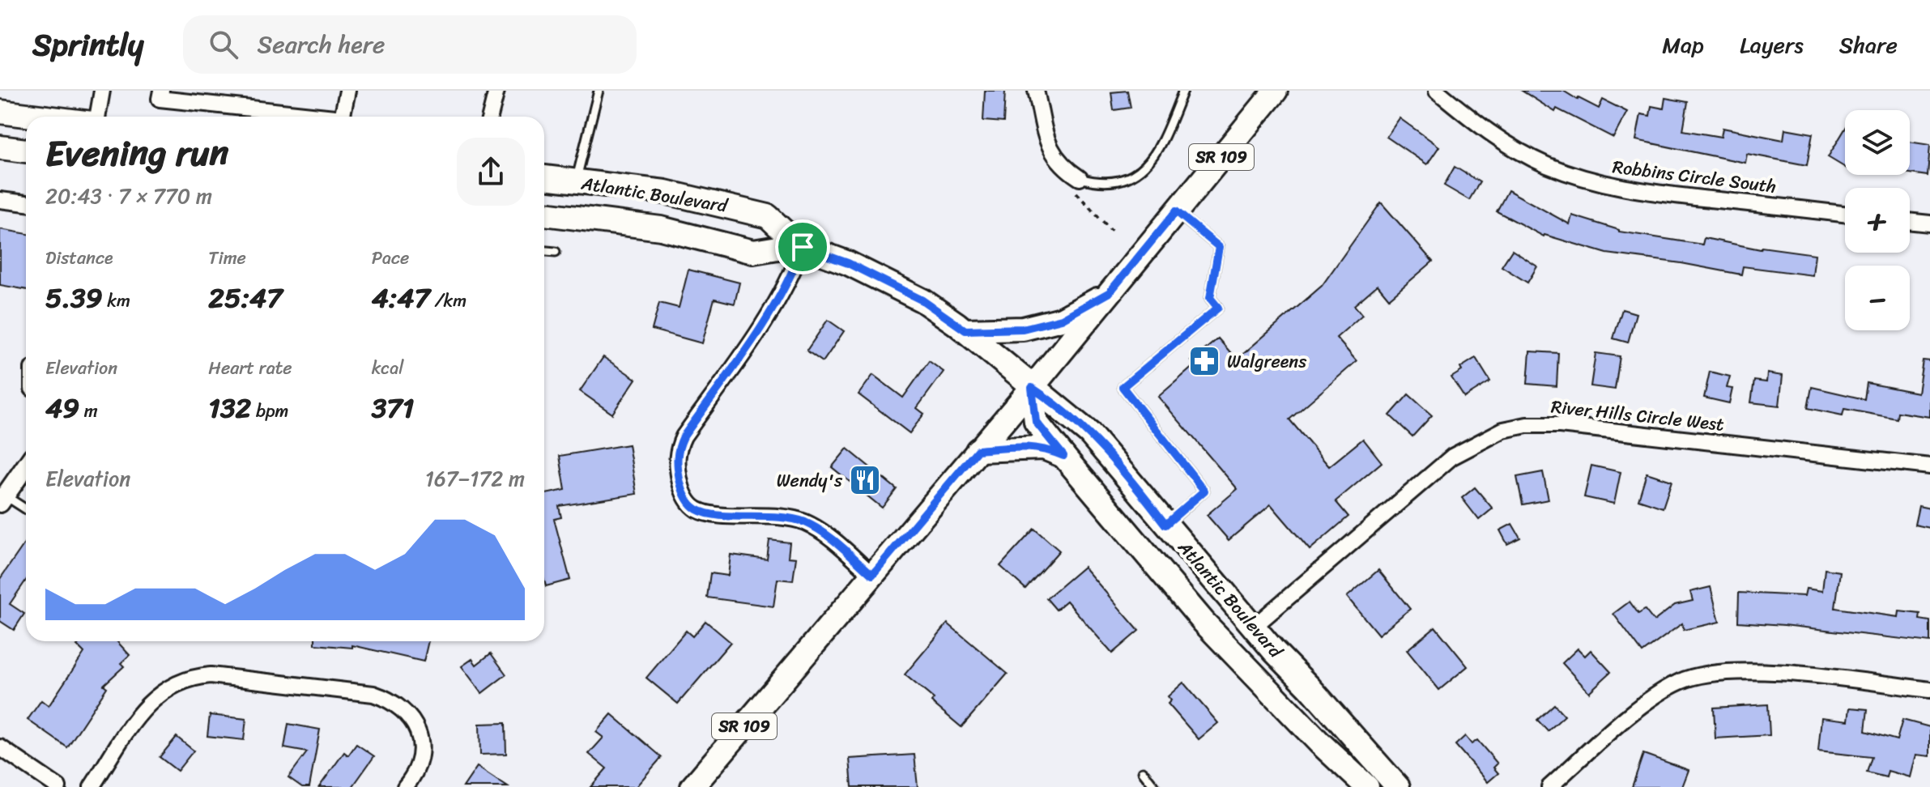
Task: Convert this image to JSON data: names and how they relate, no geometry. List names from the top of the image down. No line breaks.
{"streets":{"main road":["SR 109","Atlantic Boulevard"],"street":["Robbins Circle South","River Hills Circle West"]},"crossings":[["SR 109","Atlantic Boulevard"],["Atlantic Boulevard","River Hills Circle West"]],"places":{"pharmacy":["Walgreens"],"restaurant":["Wendy's"]},"page":{"header":"Sprintly","search":"Search here","nav":["Map","Layers","Share"],"map_buttons":["+","−"],"heading":["Evening run","20:43 · 7 × 770 m"],"stats":[["Distance","5.39 km"],["Time","25:47"],["Pace","4:47 /km"],["Elevation","49 m"],["Heart rate","132 bpm"],["kcal","371"]],"chart":["Elevation","167–172 m"]}}
